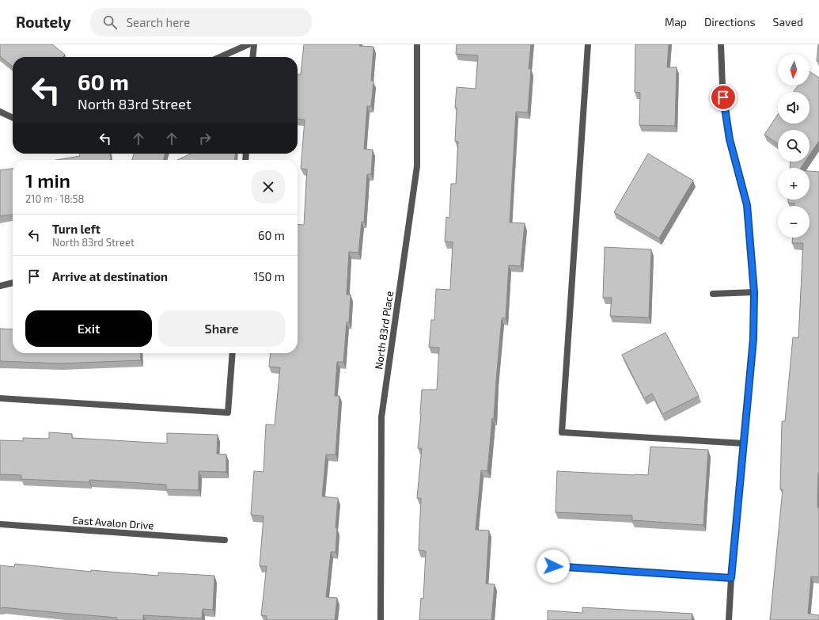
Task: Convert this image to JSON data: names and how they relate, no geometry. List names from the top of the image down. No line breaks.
{"streets":{"street":["North 83rd Place","East Avalon Drive"]},"north":"bottom","page":{"header":"Routely","search":"Search here","nav":["Map","Directions","Saved"],"map_buttons":["+","−"],"turn":["60 m","North 83rd Street"],"heading":["1 min","210 m · 18:58"],"list":[{"name":"Turn left","note":"North 83rd Street","value":"60 m"},{"name":"Arrive at destination","value":"150 m"}],"buttons":["Exit","Share"]}}
